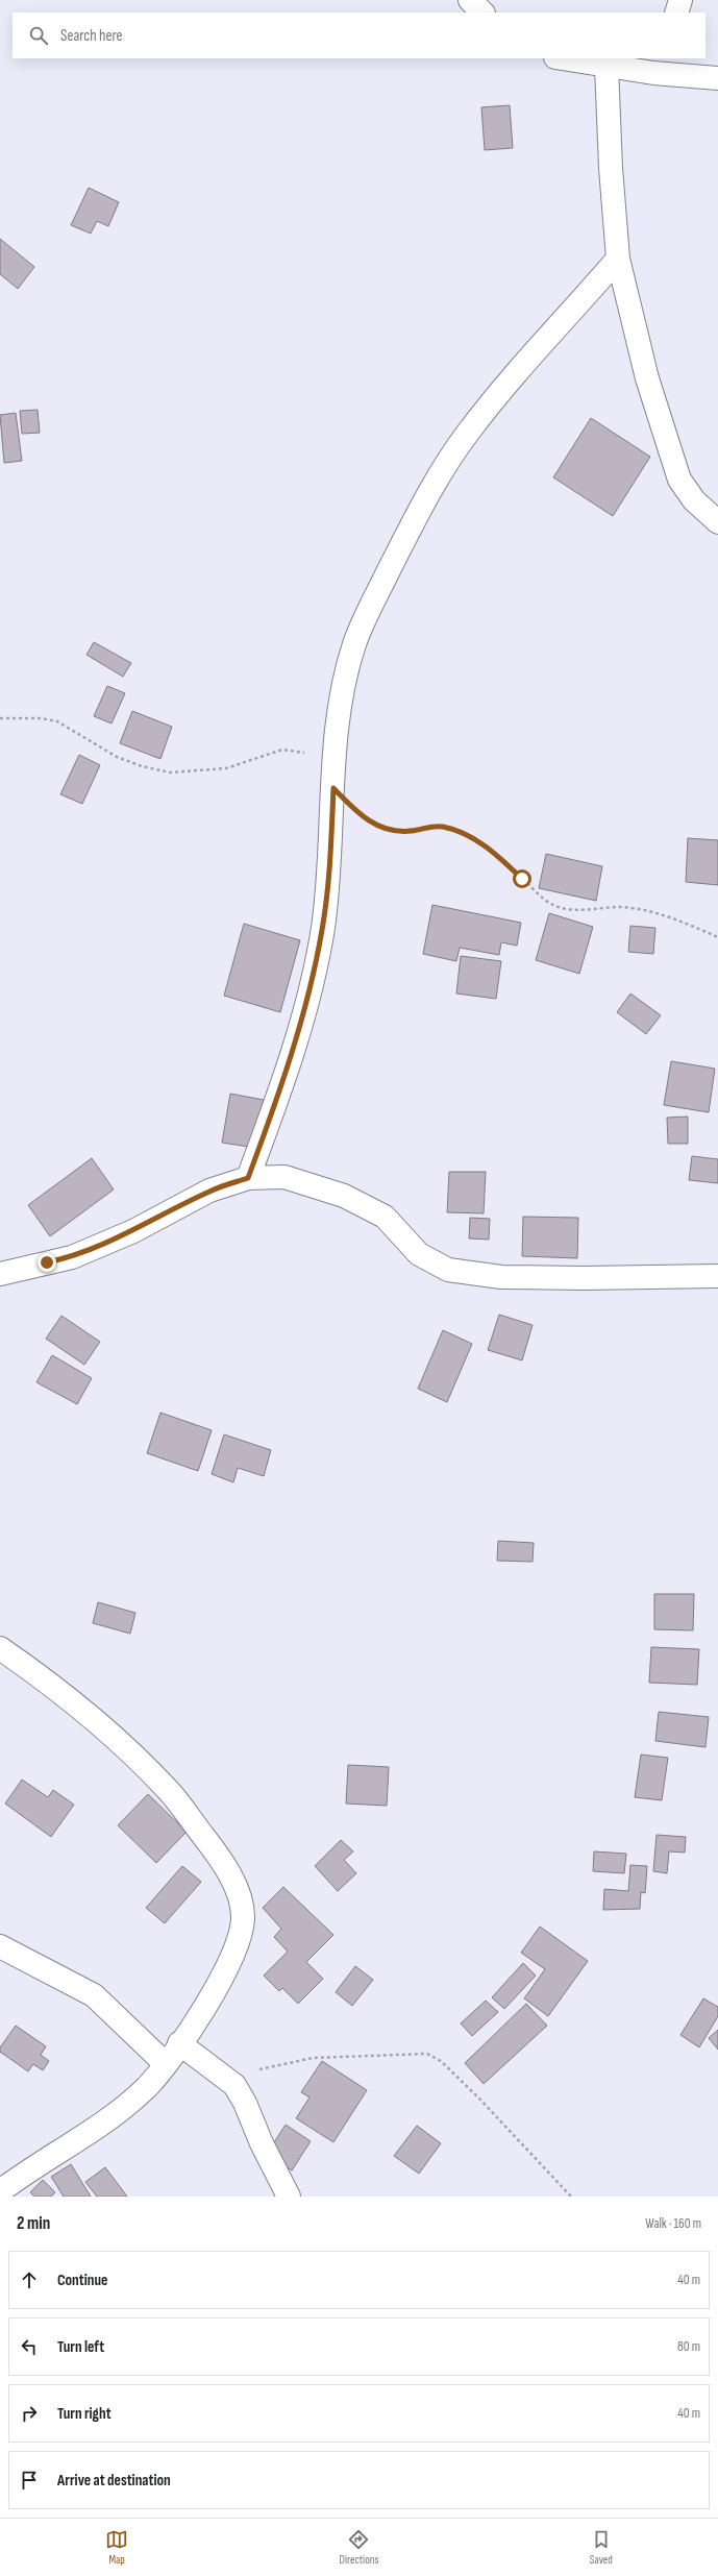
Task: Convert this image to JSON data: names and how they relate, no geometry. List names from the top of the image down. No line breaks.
{"page":{"search":"Search here","heading":["2 min","Walk · 160 m"],"list":[["Continue","40 m"],["Turn left","80 m"],["Turn right","40 m"],"Arrive at destination"],"nav":["Map","Directions","Saved"]}}
